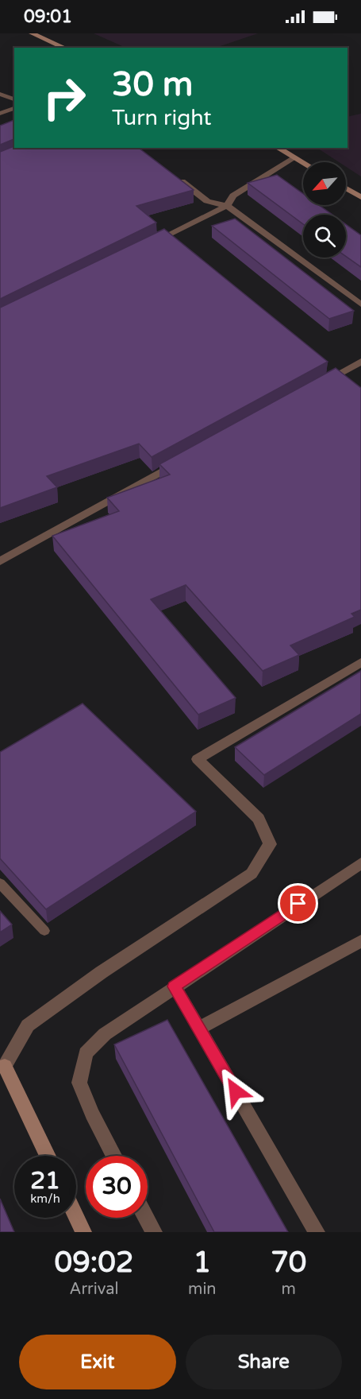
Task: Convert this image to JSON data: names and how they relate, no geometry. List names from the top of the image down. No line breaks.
{"north":"bottom left","page":{"status":"09:01","turn":["30 m","Turn right"],"speed":"21 km/h","limit":"30","eta":["09:02","Arrival","1","min","70","m"],"buttons":["Exit","Share"]}}
